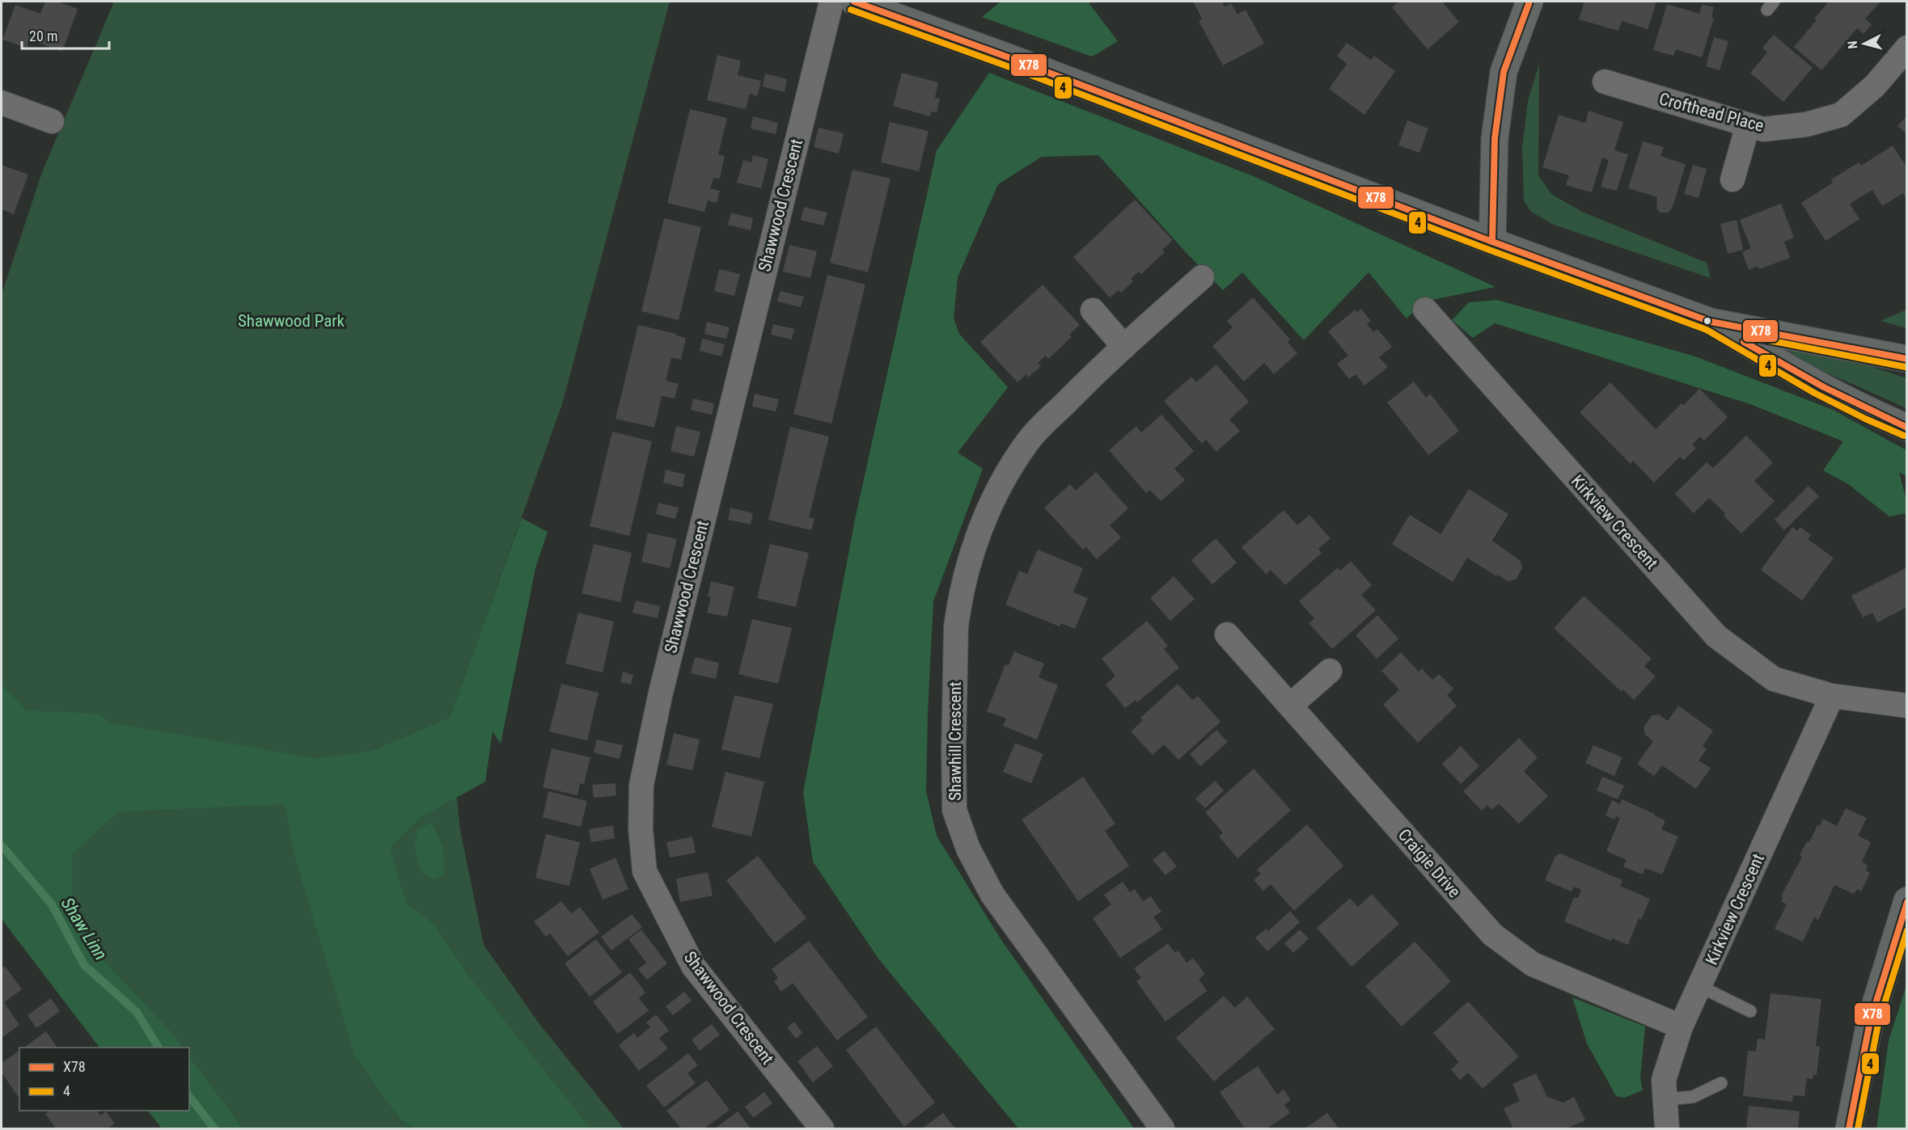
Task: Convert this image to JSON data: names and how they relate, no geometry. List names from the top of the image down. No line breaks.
{"streets":{"street":["Crofthead Place","Shawwood Crescent","Kirkview Crescent","Shawhill Crescent","Craigie Drive"]},"crossings":[["Kirkview Crescent","Craigie Drive"]],"water":["Shaw Linn"],"parks":["Shawwood Park"],"lines":["transit line X78","transit line 4"],"legend":["X78","4"],"scale_bar":"20 m","north":"left"}
